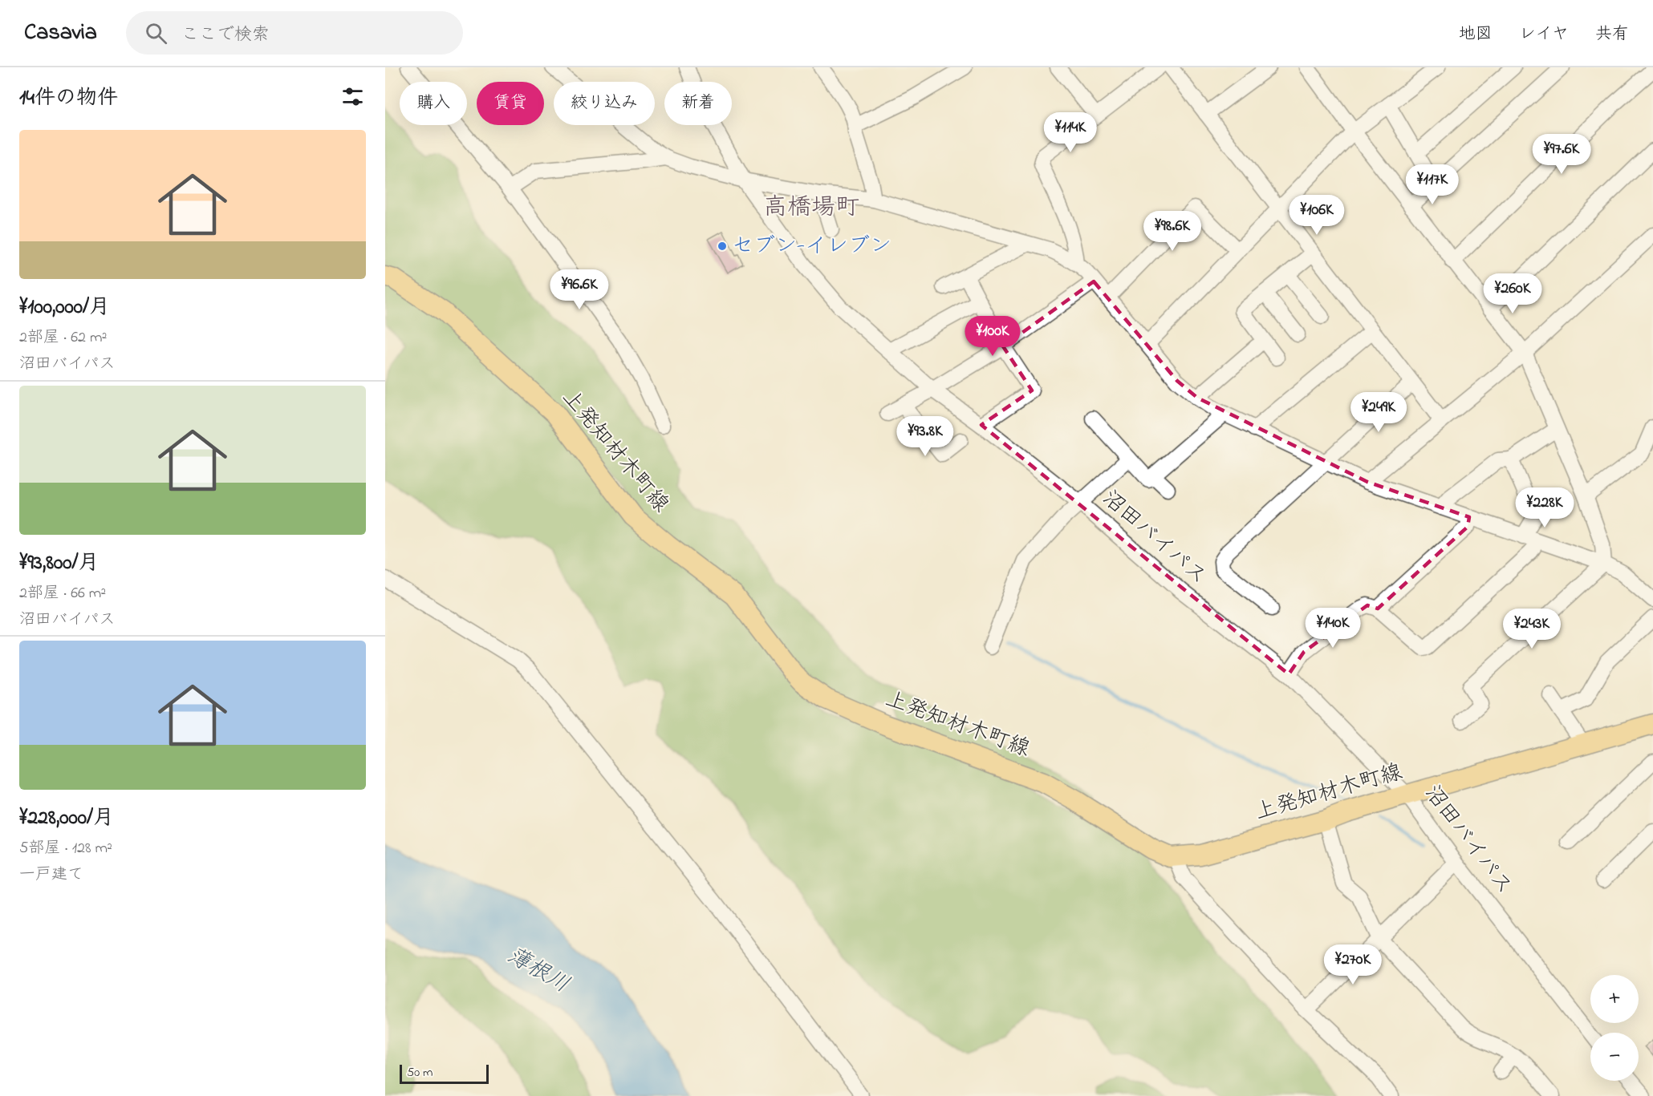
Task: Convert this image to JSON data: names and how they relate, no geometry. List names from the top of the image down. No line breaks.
{"streets":{"main road":["上発知材木町線"],"street":["沼田バイパス"]},"crossings":[["上発知材木町線","沼田バイパス"]],"districts":["高橋場町"],"water":["薄根川"],"places":["セブン-イレブン"],"scale_bar":"50 m","page":{"header":"Casavia","search":"ここで検索","nav":["地図","レイヤ","共有"],"heading":"14件の物件","chip":["購入","賃貸","絞り込み","新着"],"price":["¥114K","¥97.6K","¥117K","¥106K","¥98.6K","¥96.6K","¥260K","¥100K","¥249K","¥93.8K","¥228K","¥140K","¥243K","¥270K"],"list":[{"name":"¥100,000/月","note":"2部屋 · 62 m² · 沼田バイパス"},{"name":"¥93,800/月","note":"2部屋 · 66 m² · 沼田バイパス"},{"name":"¥228,000/月","note":"5部屋 · 128 m² · 一戸建て"}],"map_buttons":["+","−"],"scale":"50 m"}}
